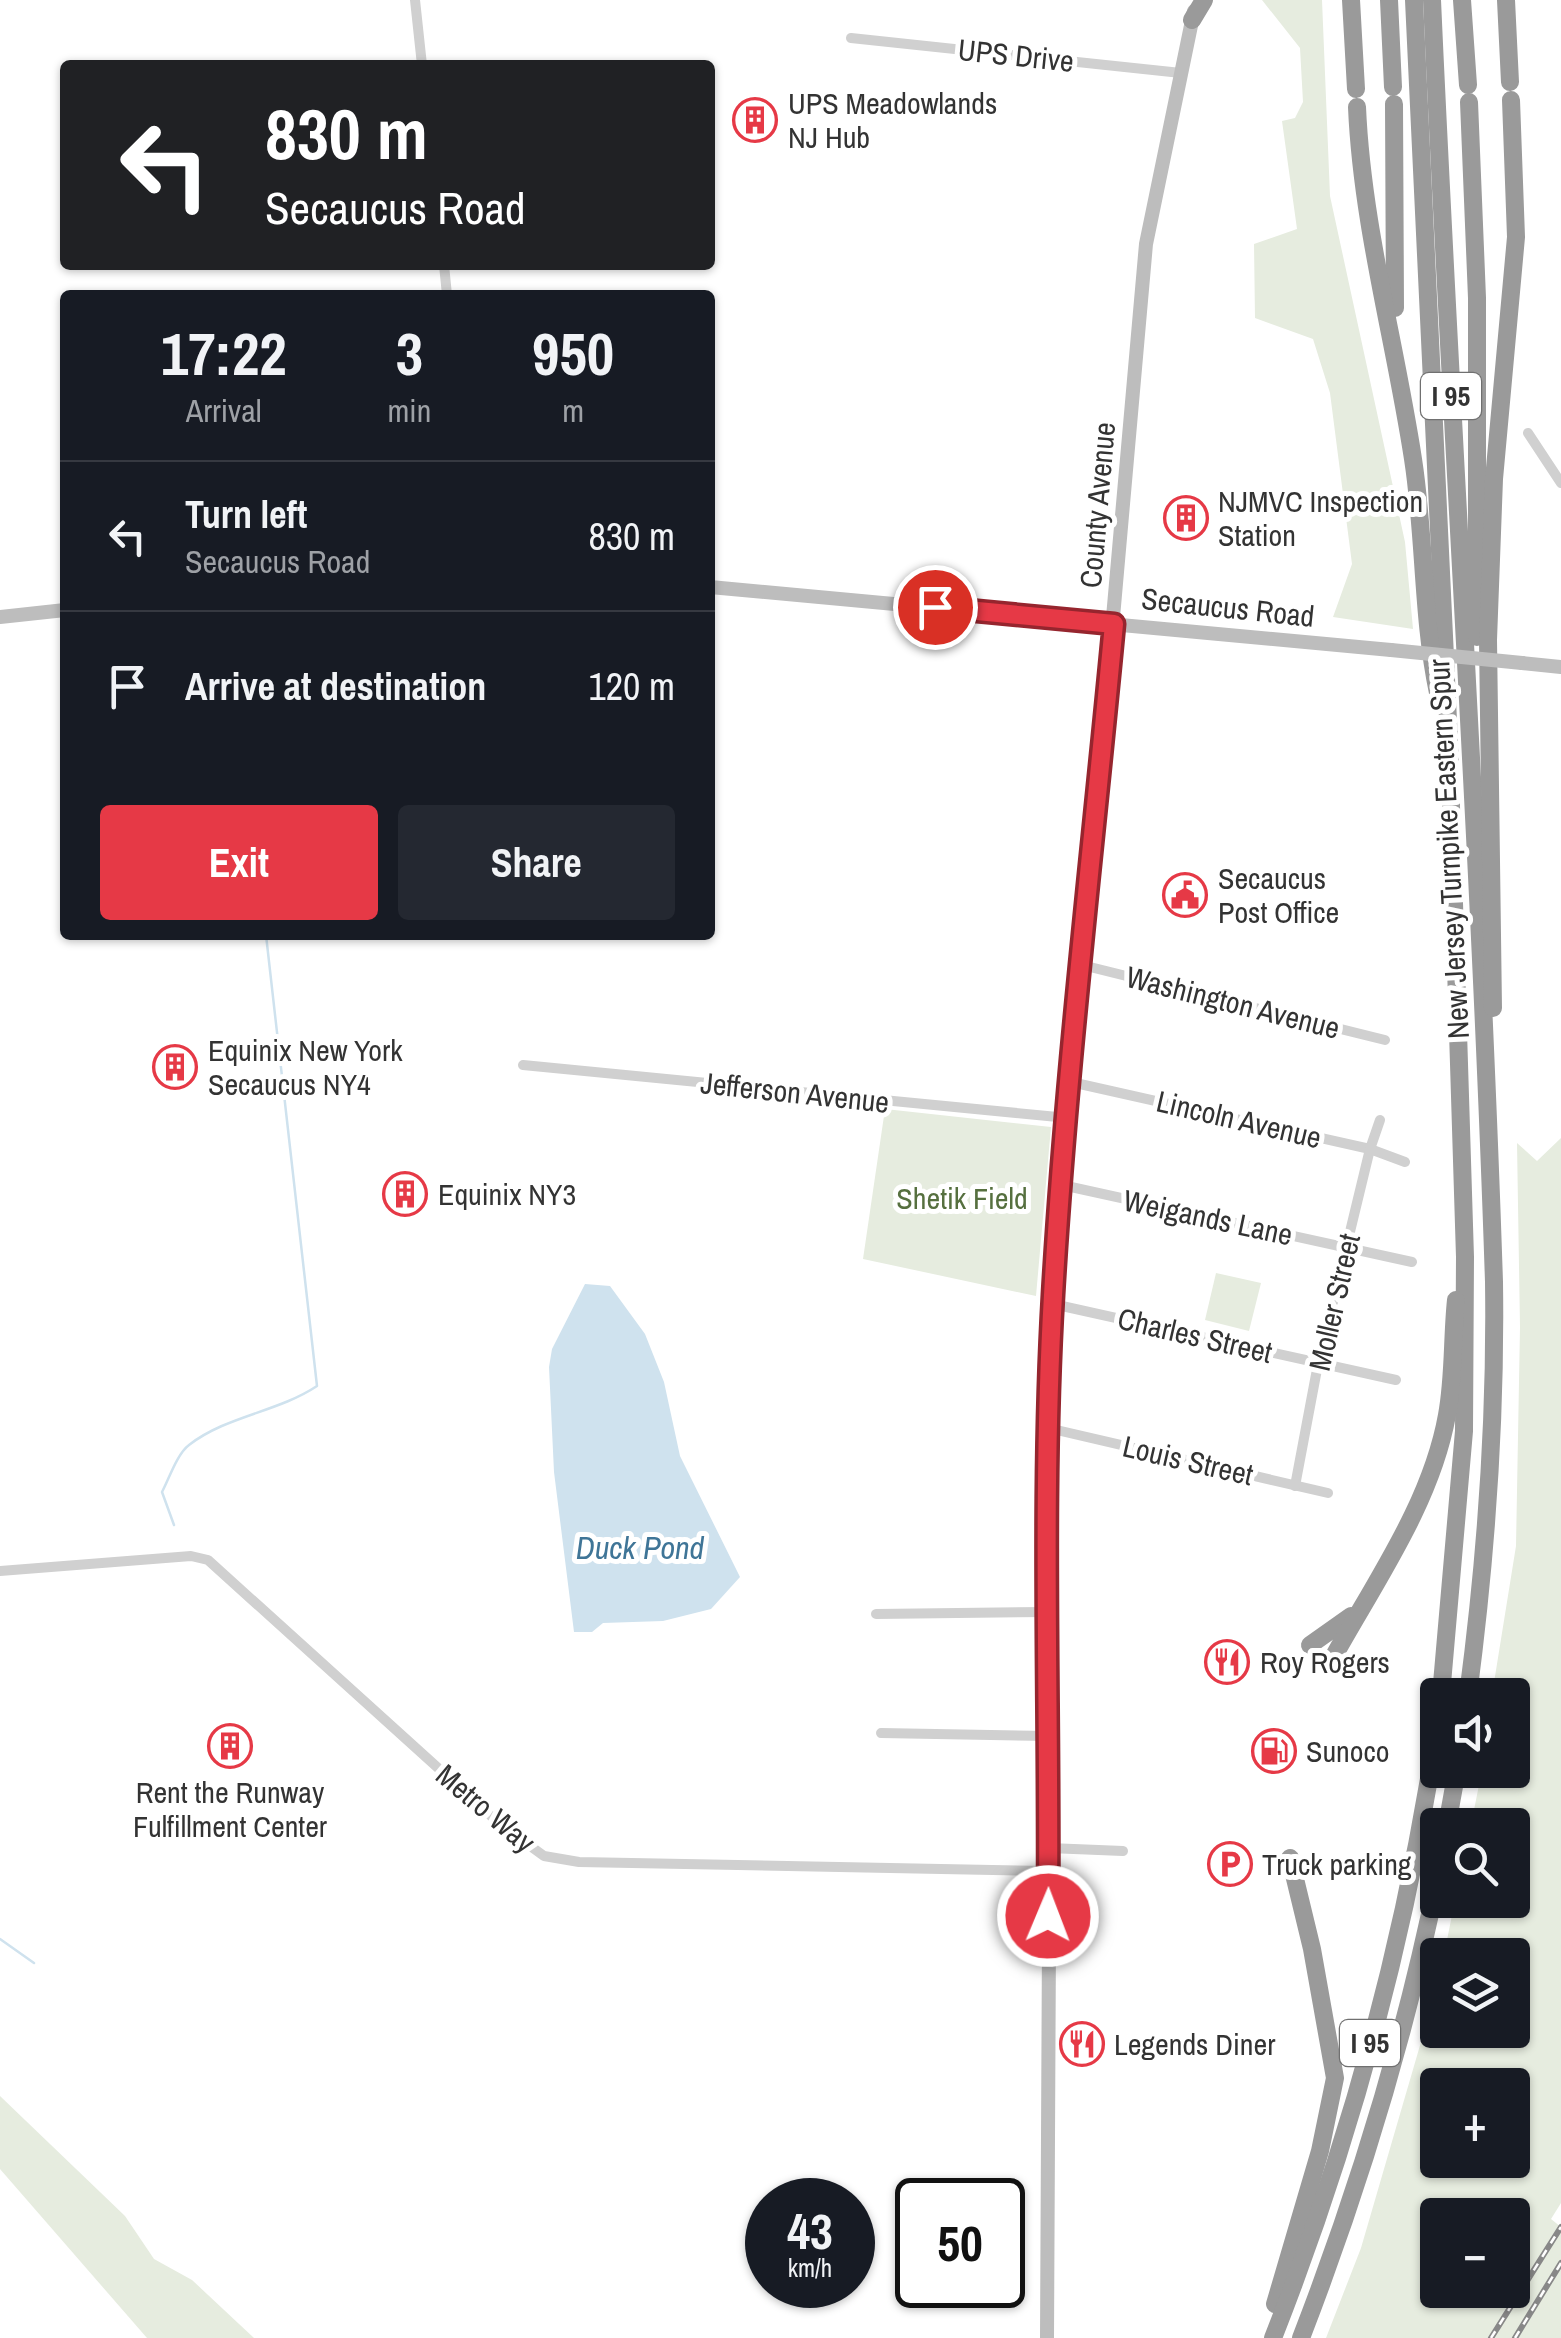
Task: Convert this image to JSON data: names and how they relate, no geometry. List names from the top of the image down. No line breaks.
{"streets":{"highway":["I 95","New Jersey Turnpike Eastern Spur"],"main road":["County Avenue","Secaucus Road"],"street":["UPS Drive","Washington Avenue","Jefferson Avenue","Lincoln Avenue","Weigands Lane","Moller Street","Charles Street","Louis Street","Metro Way"]},"crossings":[["UPS Drive","County Avenue"],["County Avenue","Secaucus Road"],["County Avenue","Washington Avenue"],["County Avenue","Jefferson Avenue"],["County Avenue","Lincoln Avenue"],["County Avenue","Weigands Lane"],["County Avenue","Charles Street"],["County Avenue","Louis Street"],["County Avenue","Metro Way"],["Lincoln Avenue","Moller Street"],["Weigands Lane","Moller Street"],["Moller Street","Charles Street"],["Moller Street","Louis Street"]],"water":["Duck Pond"],"parks":["Shetik Field"],"places":{"building":["UPS Meadowlands NJ Hub","NJMVC Inspection Station","Equinix New York Secaucus NY4","Equinix NY3","Rent the Runway Fulfillment Center"],"public building":["Secaucus Post Office"],"restaurant":["Roy Rogers","Legends Diner"],"fuel station":["Sunoco"],"parking":["Truck parking"]},"page":{"turn":["830 m","Secaucus Road"],"eta":["17:22","Arrival","3","min","950","m"],"list":[{"name":"Turn left","note":"Secaucus Road","value":"830 m"},{"name":"Arrive at destination","value":"120 m"}],"buttons":["Exit","Share"],"map_buttons":["+","−"],"speed":"43 km/h","limit":"50"}}
